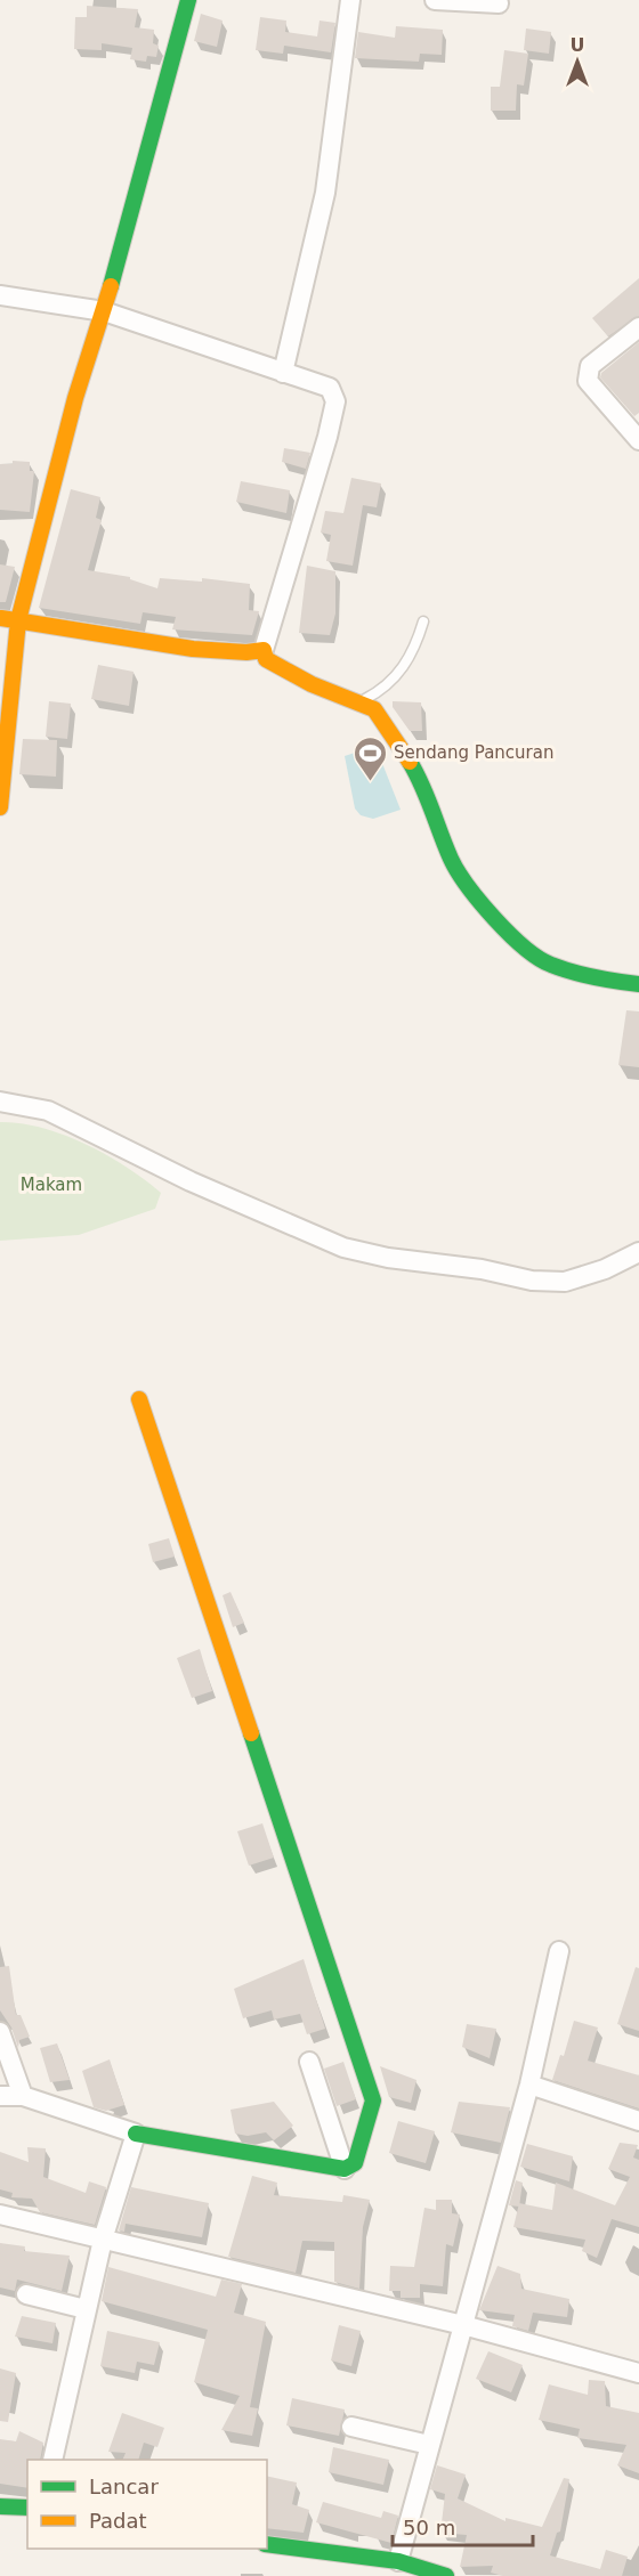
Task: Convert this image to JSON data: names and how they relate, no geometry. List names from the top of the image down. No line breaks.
{"parks":["Makam"],"places":{"sports":["Sendang Pancuran"]},"legend":["Lancar","Padat"],"scale_bar":"50 m","north":"top"}
